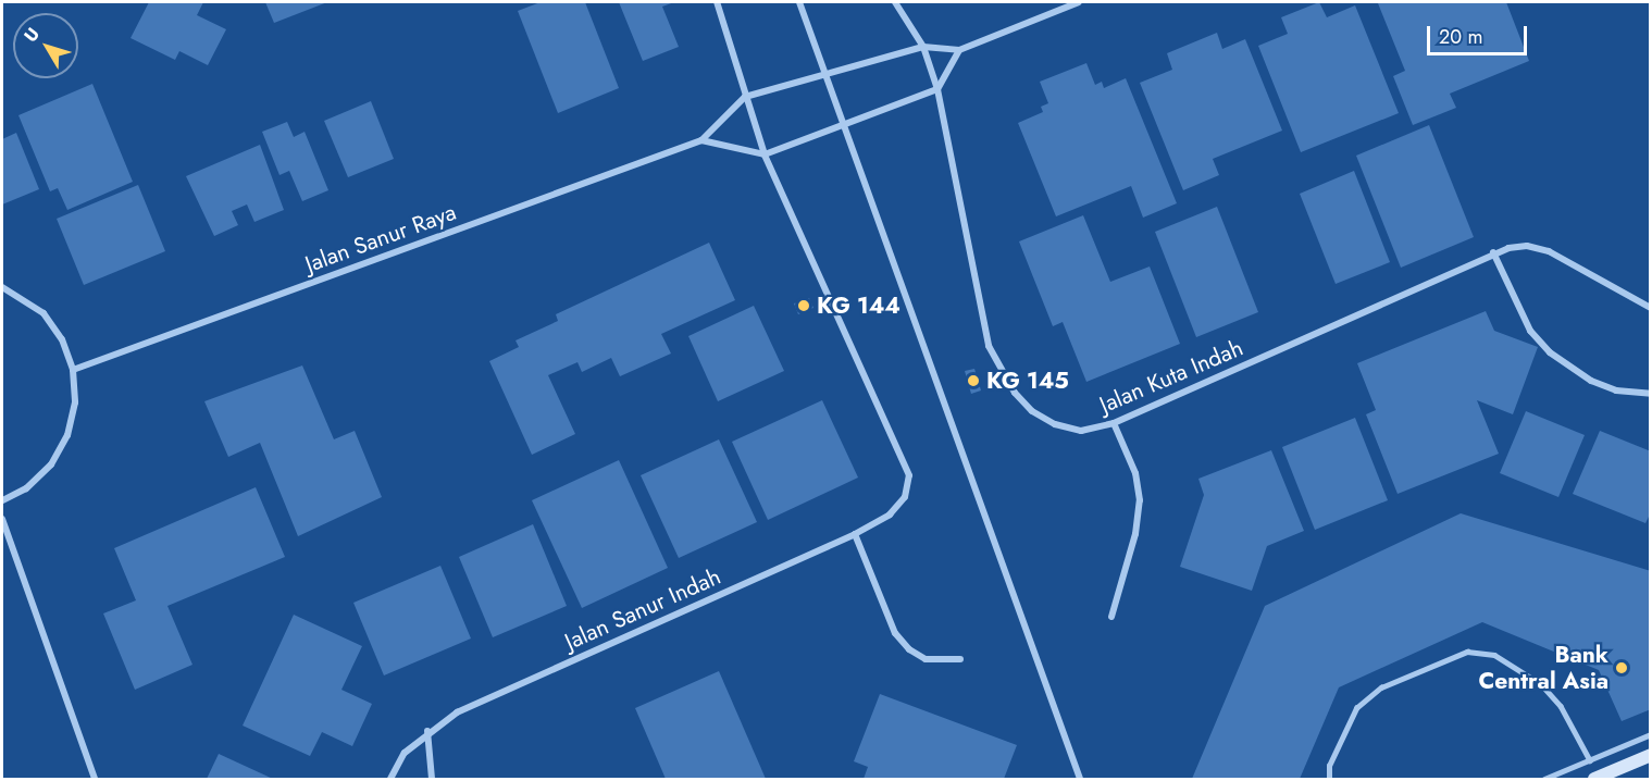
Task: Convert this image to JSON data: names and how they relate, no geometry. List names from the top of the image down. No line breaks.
{"streets":{"street":["Jalan Sanur Raya","Jalan Kuta Indah","Jalan Sanur Indah"]},"crossings":[["Jalan Sanur Raya","Jalan Kuta Indah"]],"places":["KG 144","KG 145","Bank Central Asia"],"scale_bar":"20 m","north":"top left"}
